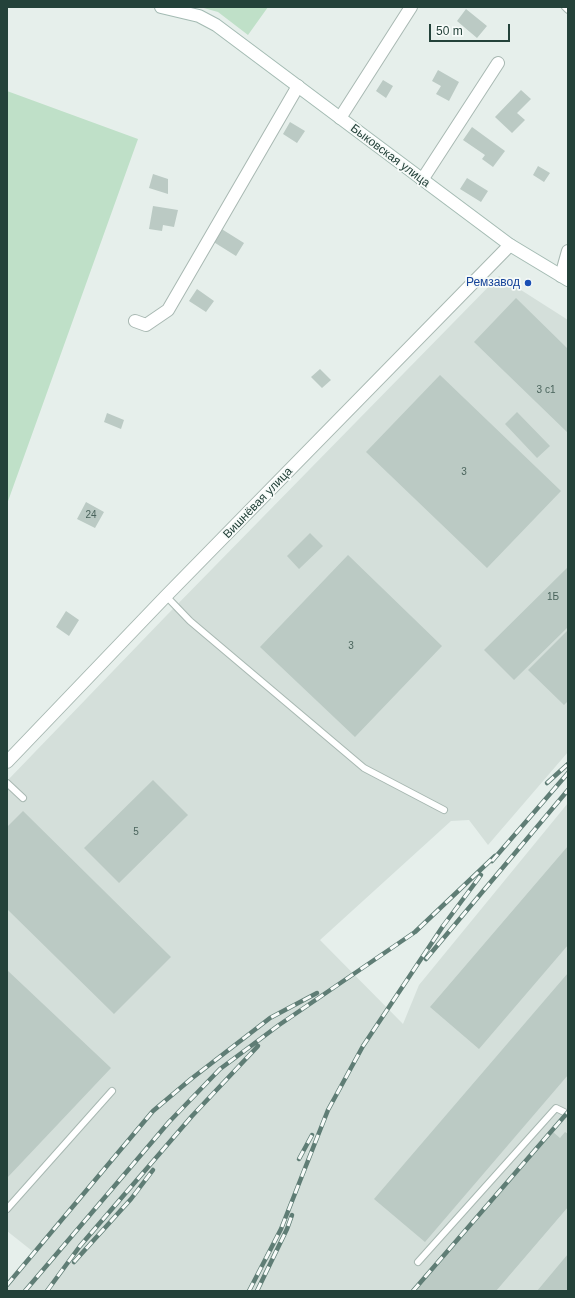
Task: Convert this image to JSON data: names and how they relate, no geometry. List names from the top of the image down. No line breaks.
{"streets":{"street":["Быковская улица","Вишнёвая улица"]},"crossings":[["Быковская улица","Вишнёвая улица"]],"places":["Ремзавод"],"house_numbers":["3 с1","3","24","1Б","3","5"],"scale_bar":"50 m"}
